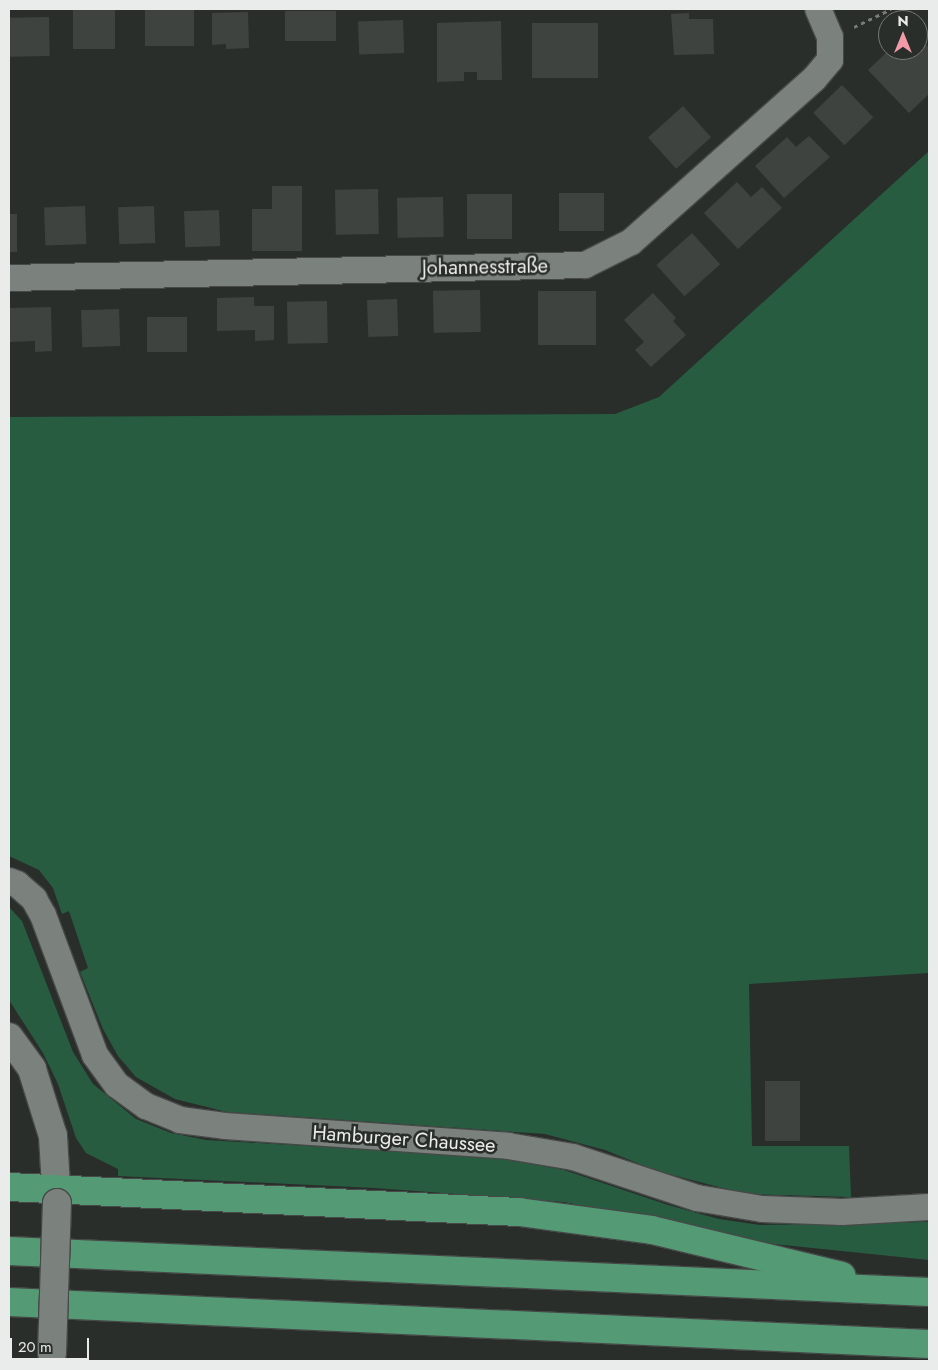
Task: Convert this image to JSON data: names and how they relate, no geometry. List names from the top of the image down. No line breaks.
{"streets":{"street":["Johannesstraße","Hamburger Chaussee"]},"scale_bar":"20 m","north":"top"}
